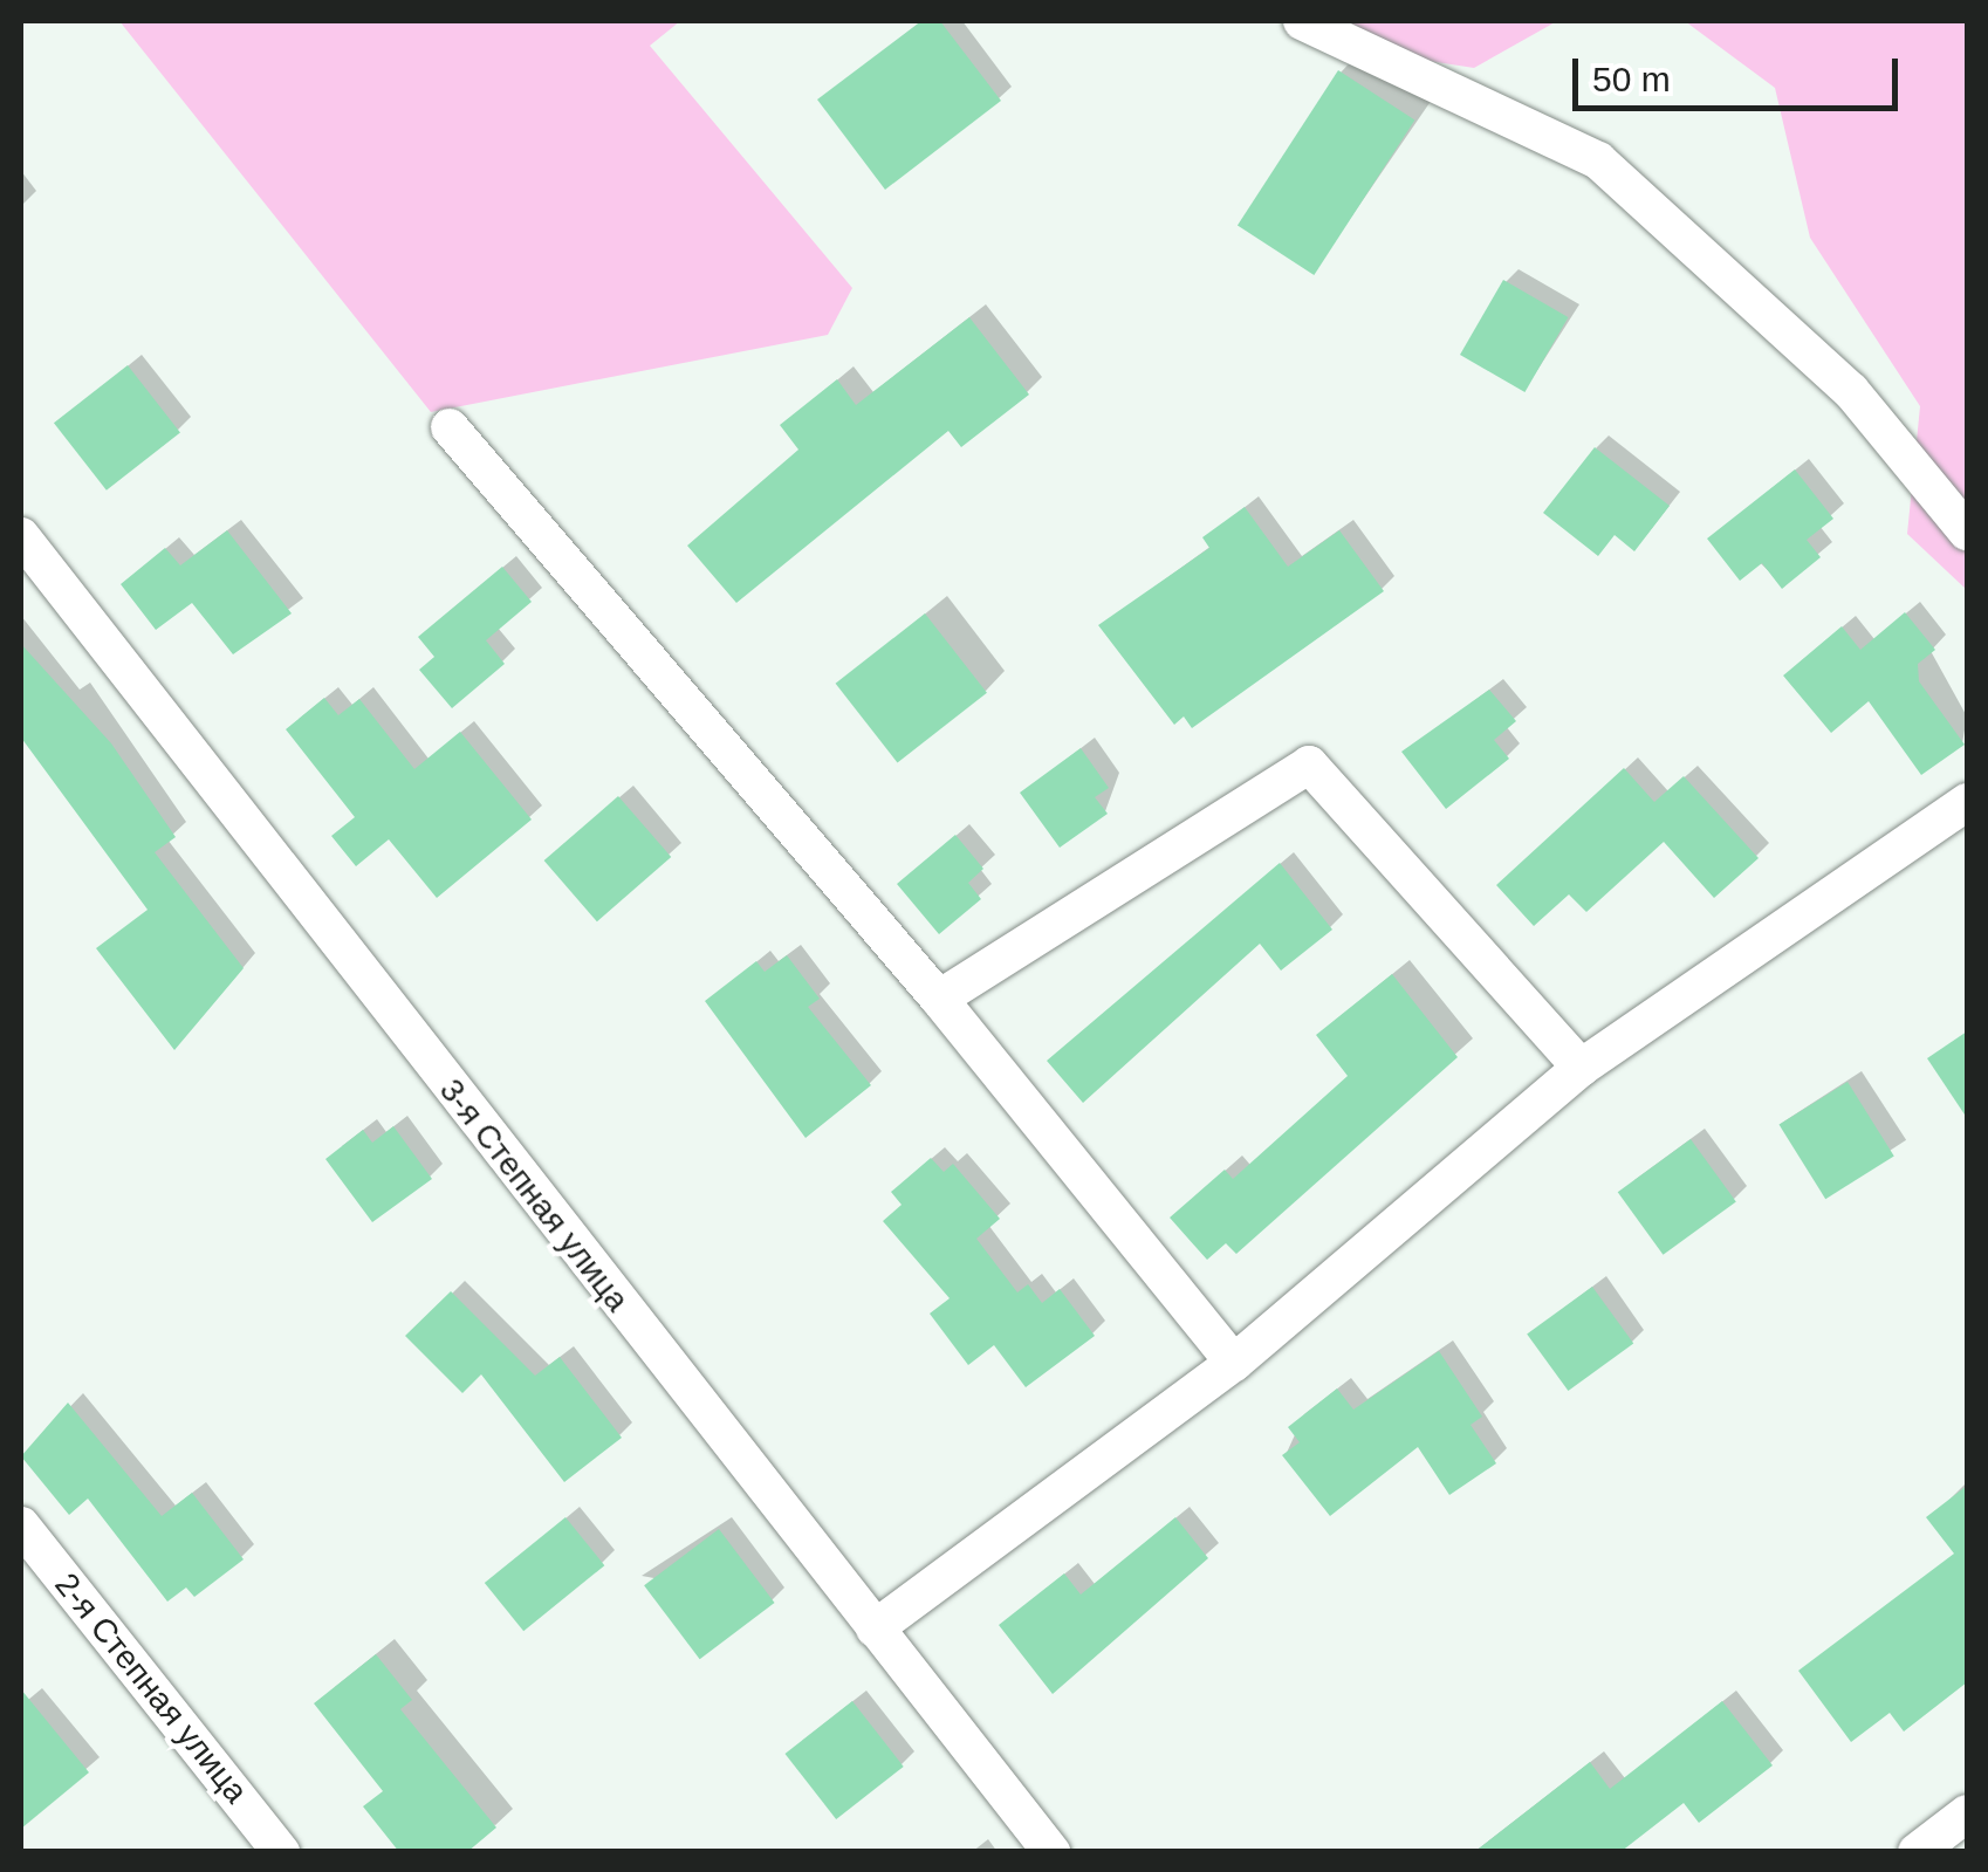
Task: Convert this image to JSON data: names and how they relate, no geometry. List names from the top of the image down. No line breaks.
{"streets":{"street":["3-я Степная улица","2-я Степная улица"]},"scale_bar":"50 m"}
